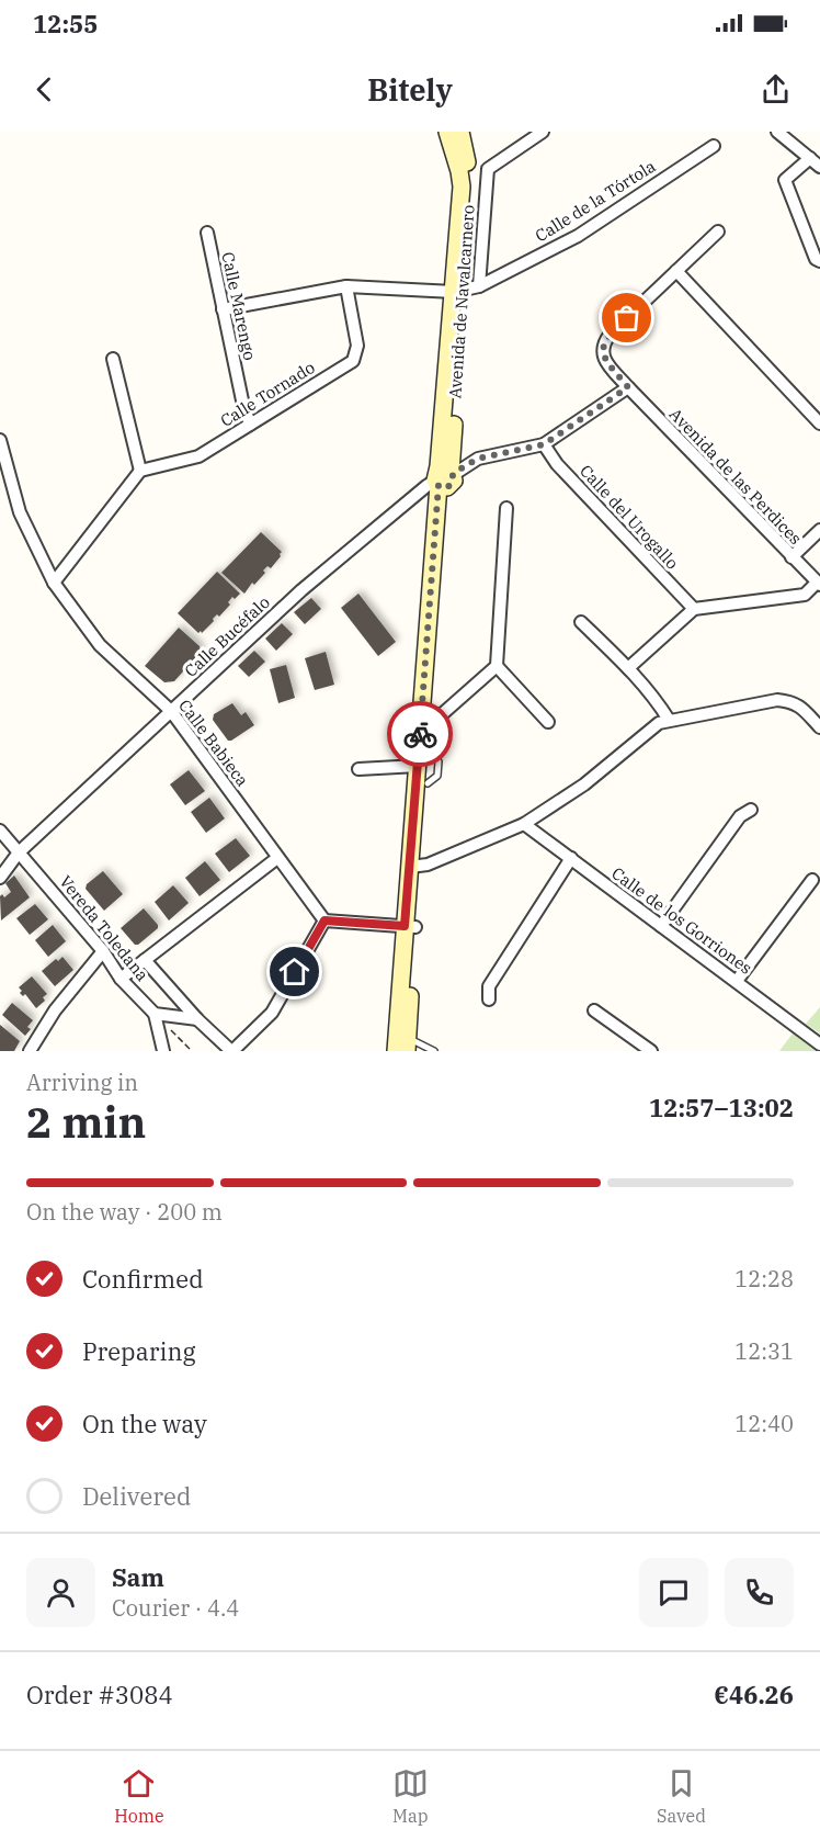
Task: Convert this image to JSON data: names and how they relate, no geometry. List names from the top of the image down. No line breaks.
{"streets":{"street":["Calle de la Tórtola","Avenida de Navalcarnero","Calle Marengo","Calle Tornado","Avenida de las Perdices","Calle del Urogallo","Calle Bucéfalo","Calle Babieca","Calle de los Gorriones","Vereda Toledana"]},"crossings":[["Calle de la Tórtola","Avenida de Navalcarnero"],["Calle de la Tórtola","Calle Tornado"],["Avenida de Navalcarnero","Calle Bucéfalo"],["Calle Marengo","Calle Tornado"],["Calle Bucéfalo","Calle Babieca"],["Calle Bucéfalo","Vereda Toledana"]],"page":{"status":"12:55","header":"Bitely","heading":["2 min","Arriving in","12:57–13:02"],"panel":["Sam","Courier · 4.4","Order #3084","€46.26"],"bar":"On the way · 200 m","list":[["Confirmed","12:28"],["Preparing","12:31"],["On the way","12:40"],"Delivered"],"tabs":["Home","Map","Saved"]}}
